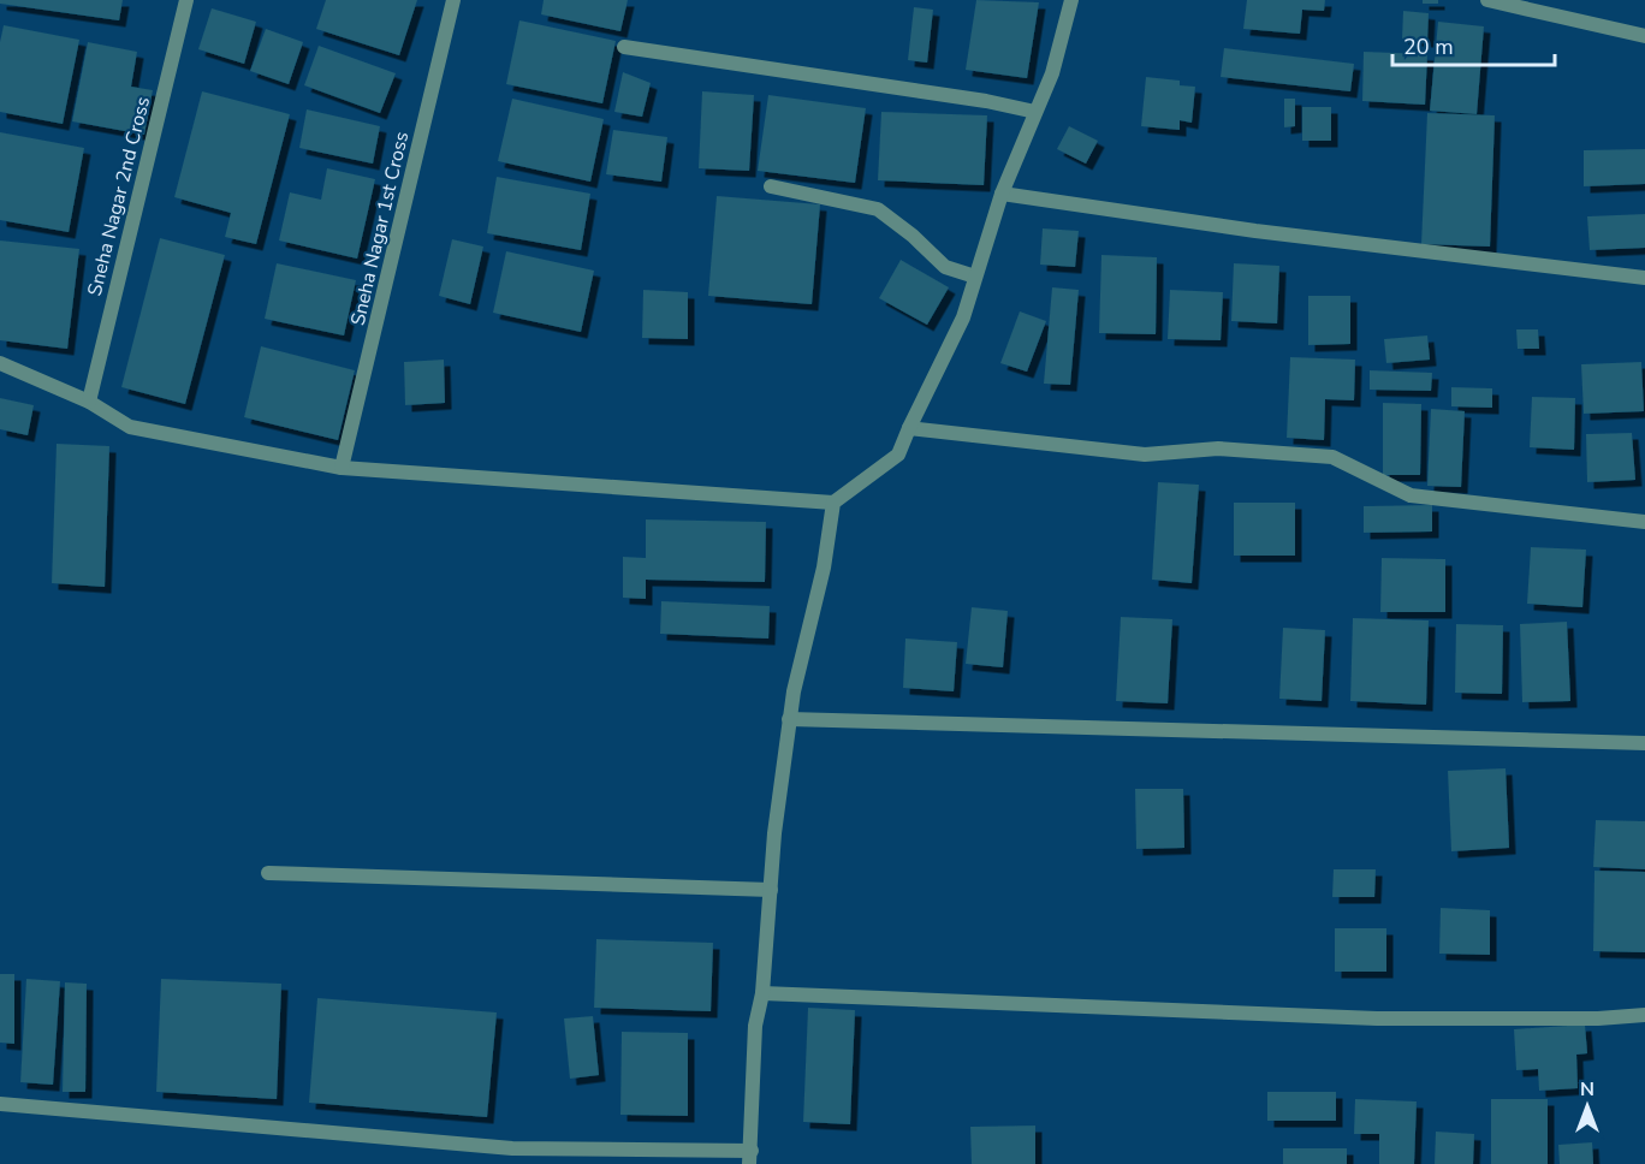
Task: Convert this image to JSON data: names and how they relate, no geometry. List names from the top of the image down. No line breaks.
{"streets":{"street":["Sneha Nagar 2nd Cross","Sneha Nagar 1st Cross"]},"scale_bar":"20 m","north":"top"}
